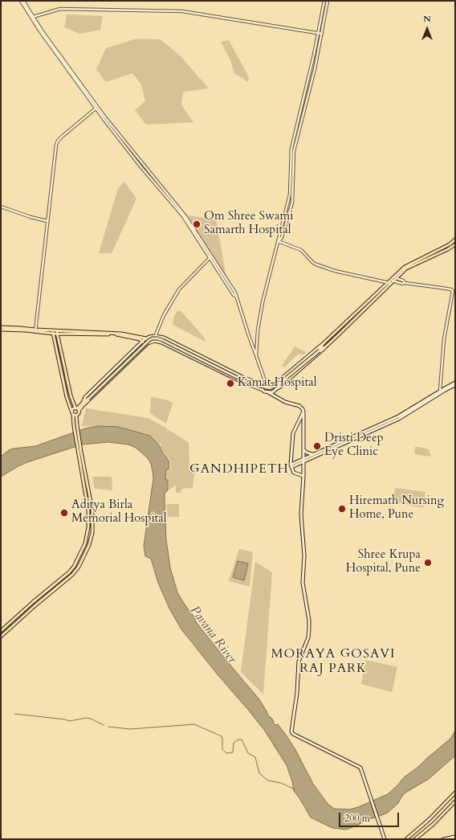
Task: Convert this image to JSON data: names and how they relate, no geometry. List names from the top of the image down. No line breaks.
{"districts":["GANDHIPETH","MORAYA GOSAVI RAJ PARK"],"water":["Pavana River"],"places":["Om Shree Swami Samarth Hospital","Kamat Hospital","Dristi Deep Eye Clinic","Hiremath Nursing Home, Pune","Aditya Birla Memorial Hospital","Shree Krupa Hospital, Pune"],"scale_bar":"200 m","north":"top"}
